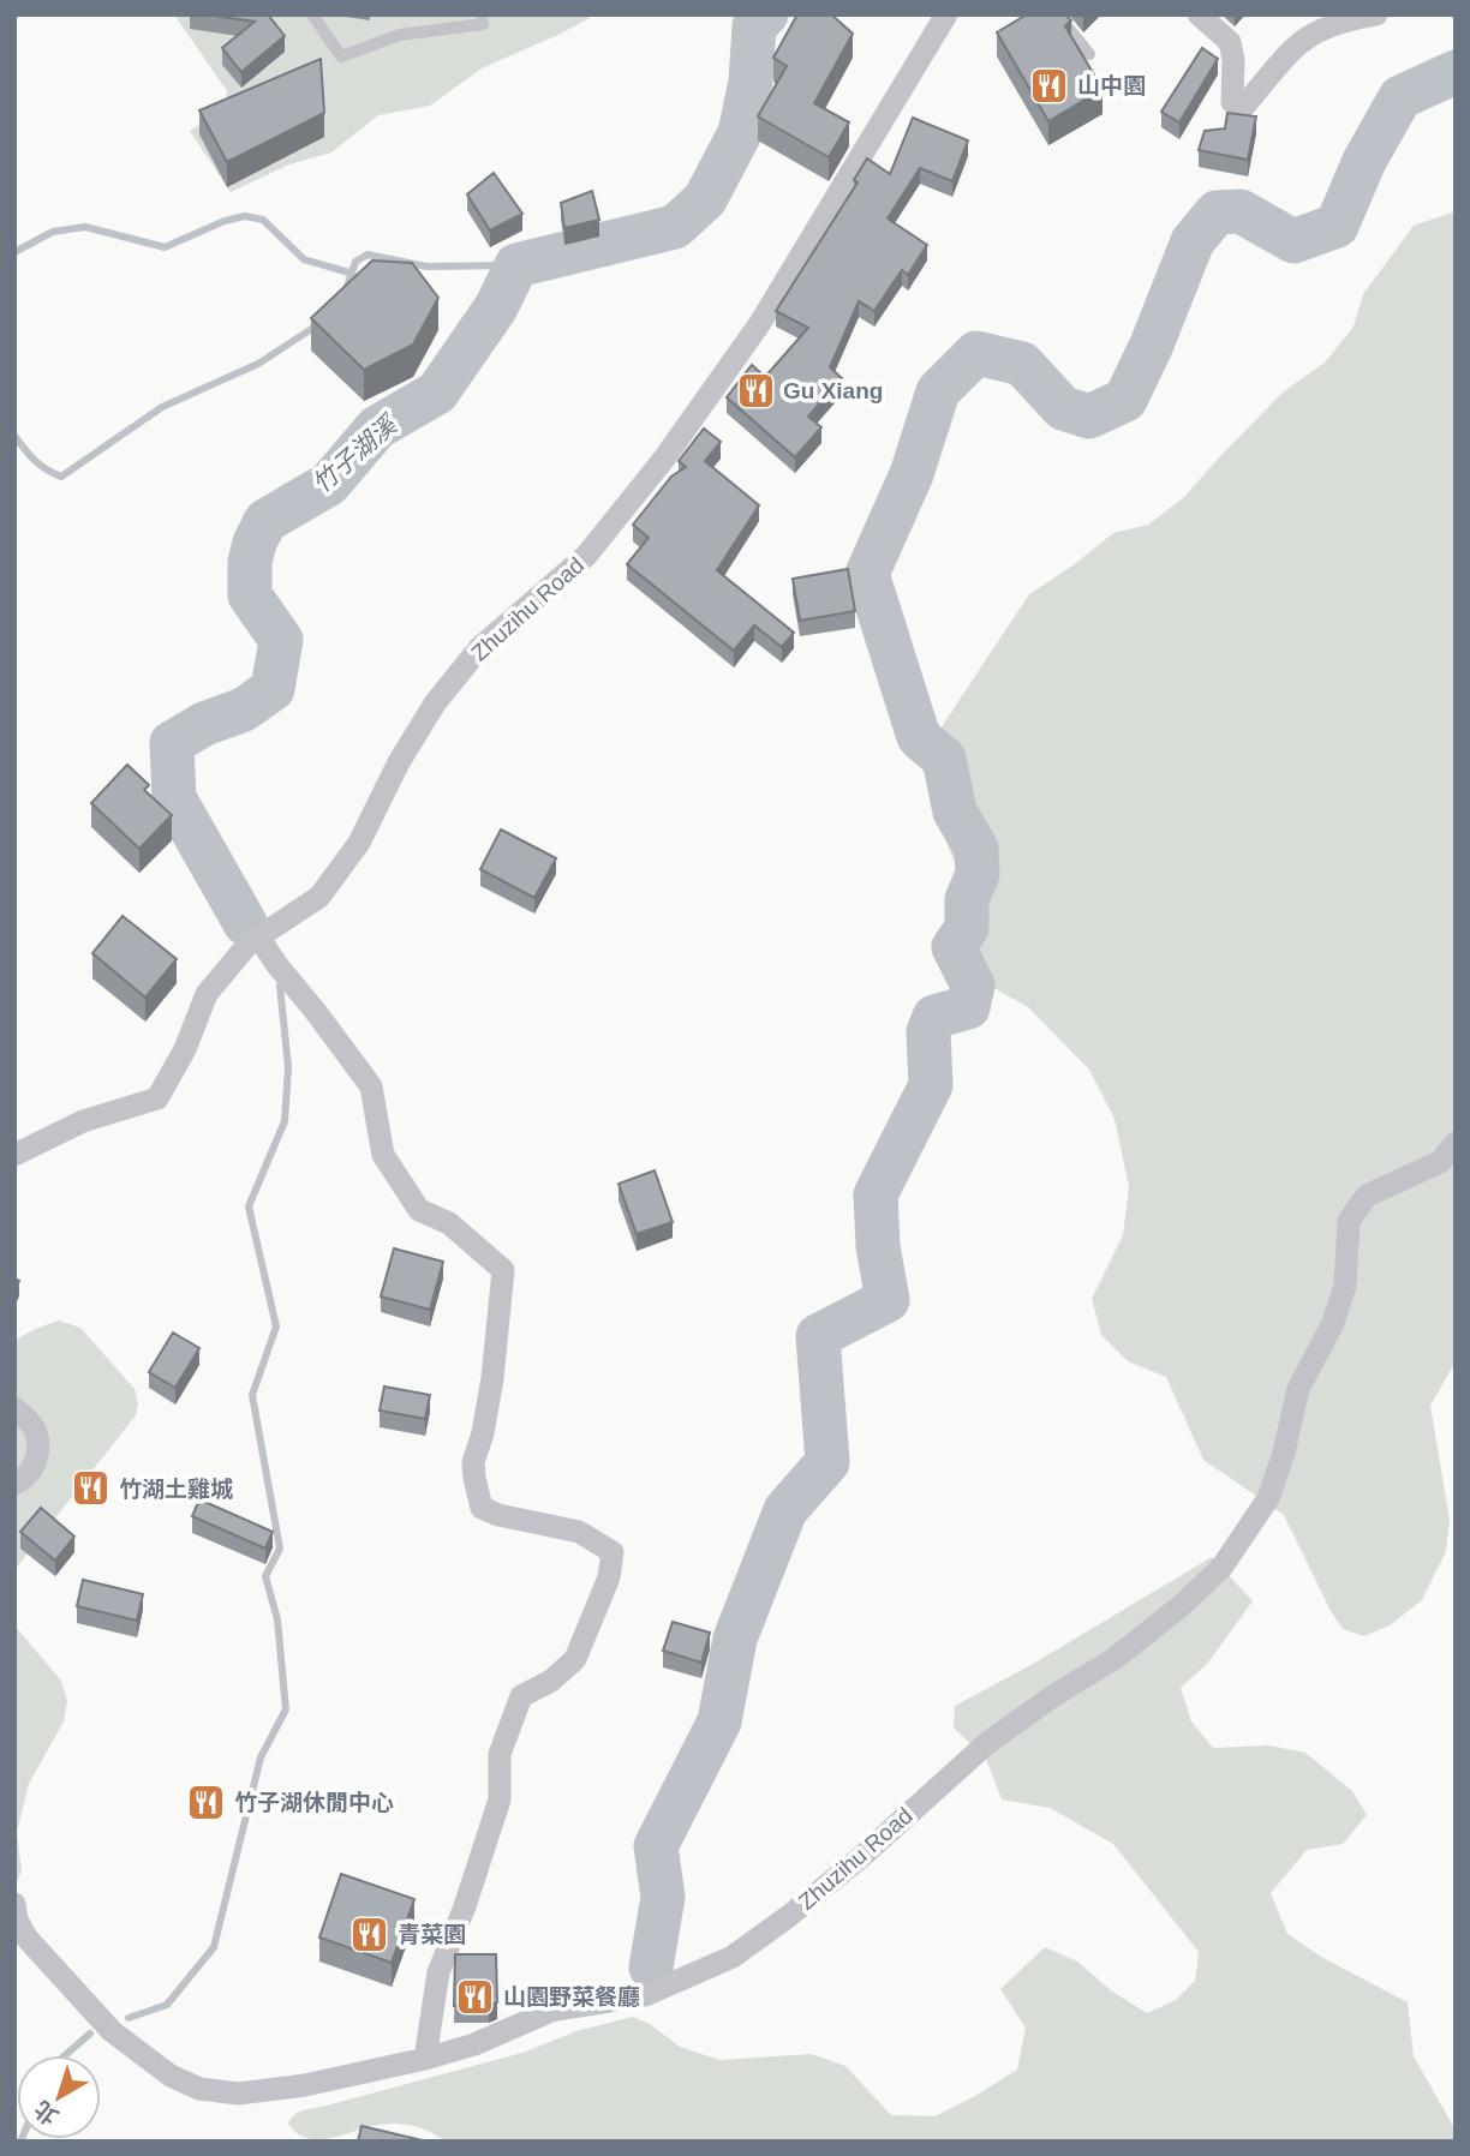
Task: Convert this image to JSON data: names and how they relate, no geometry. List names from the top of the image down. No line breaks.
{"streets":{"street":["Zhuzihu Road"]},"water":["竹子湖溪"],"places":{"restaurant":["山中園","Gu Xiang","竹湖土雞城","竹子湖休閒中心","青菜園","山園野菜餐廳"]},"north":"bottom left"}
